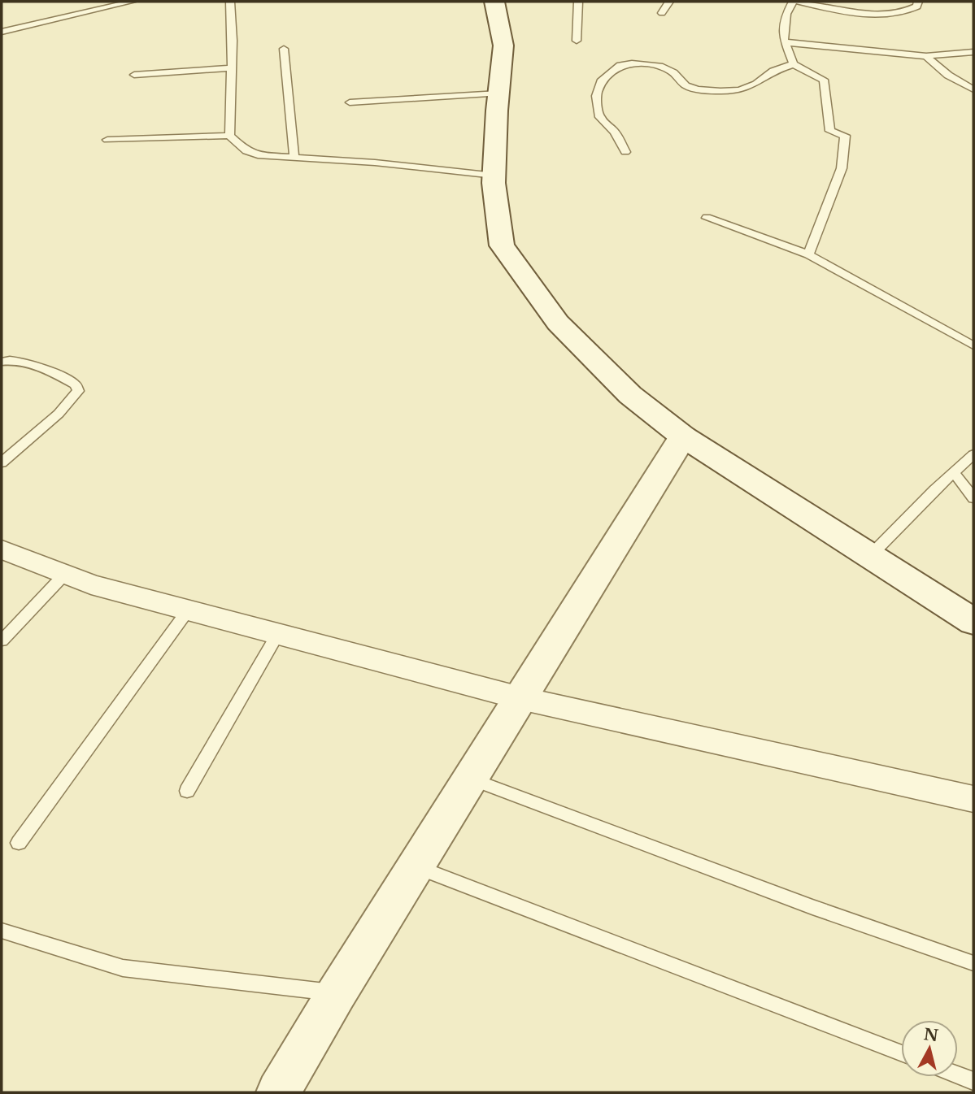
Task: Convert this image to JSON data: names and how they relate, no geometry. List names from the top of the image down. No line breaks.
{"north":"top"}
